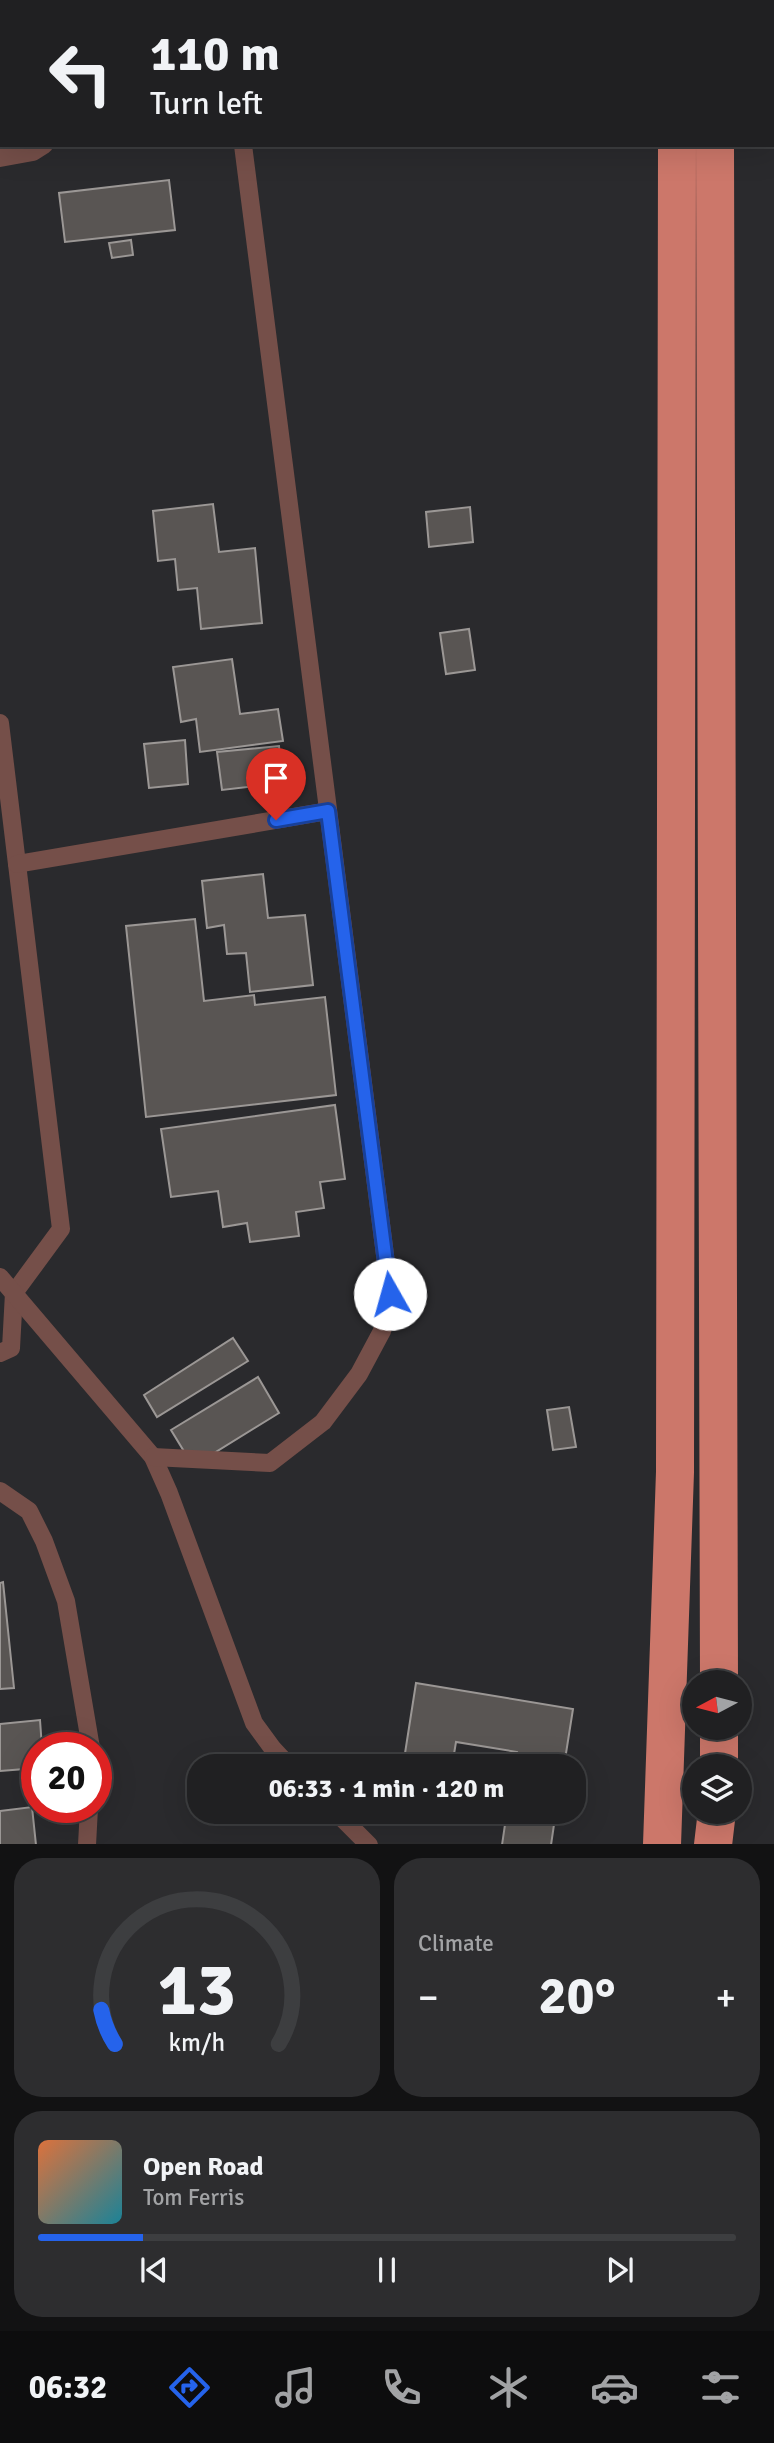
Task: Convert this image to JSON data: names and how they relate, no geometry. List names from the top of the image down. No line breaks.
{"north":"left","page":{"turn":["110 m","Turn left"],"limit":"20","trip":"06:33 · 1 min · 120 m","tile":"Climate","heat":["−","20°","+"],"song":["Open Road","Tom Ferris"],"tabs":"06:32","gauge":["13","km/h"]}}
